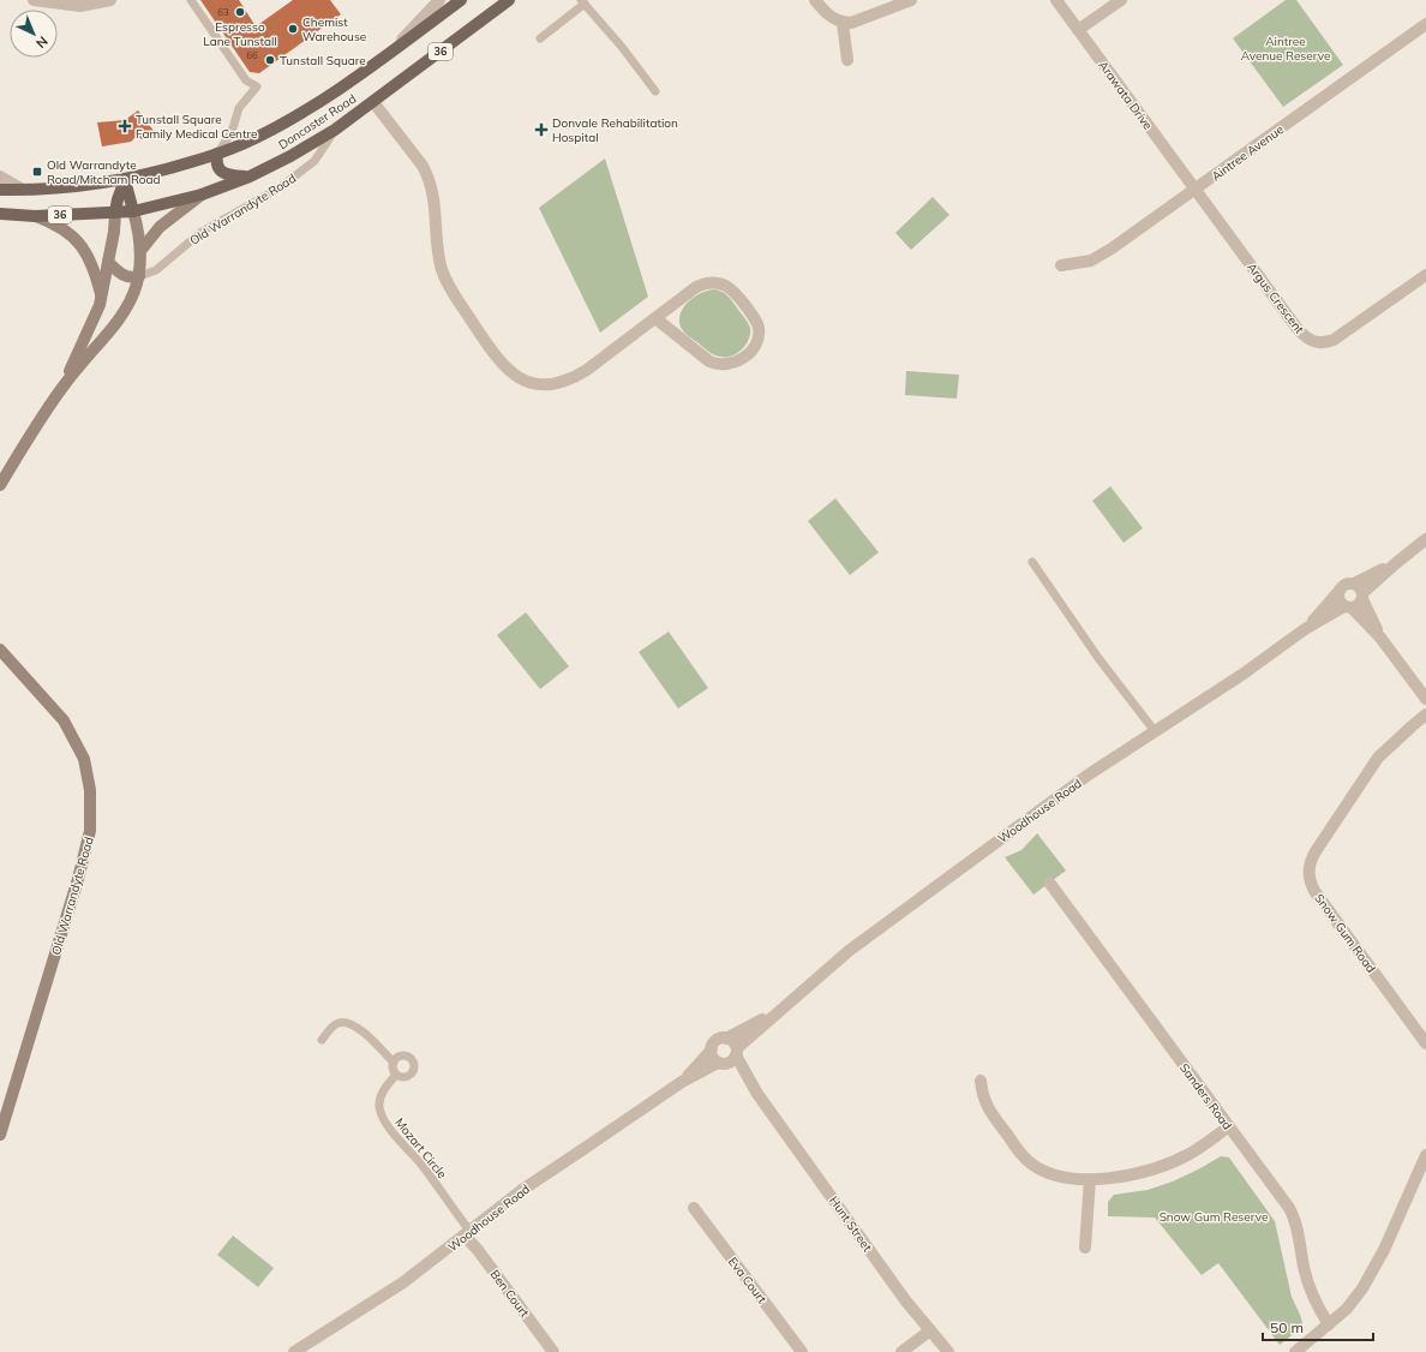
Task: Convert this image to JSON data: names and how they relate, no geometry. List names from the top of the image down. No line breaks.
{"streets":{"main road":["36","Doncaster Road","Old Warrandyte Road"],"street":["Arawata Drive","Aintree Avenue","Argus Crescent","Woodhouse Road","Snow Gum Road","Sanders Road","Hunt Street","Eva Court","Ben Court"],"lane":["Mozart Circle"]},"crossings":[["36","Doncaster Road"],["Arawata Drive","Aintree Avenue"],["Arawata Drive","Argus Crescent"],["Doncaster Road","Old Warrandyte Road"],["Aintree Avenue","Argus Crescent"],["Woodhouse Road","Mozart Circle"],["Woodhouse Road","Hunt Street"],["Woodhouse Road","Ben Court"],["Mozart Circle","Ben Court"]],"parks":["Aintree Avenue Reserve","Snow Gum Reserve"],"places":{"other":["Espresso Lane Tunstall","Chemist Warehouse","Tunstall Square"],"health":["Tunstall Square Family Medical Centre","Donvale Rehabilitation Hospital"],"transit":["Old Warrandyte Road/Mitcham Road"]},"house_numbers":["63","66"],"scale_bar":"50 m","north":"bottom right"}
